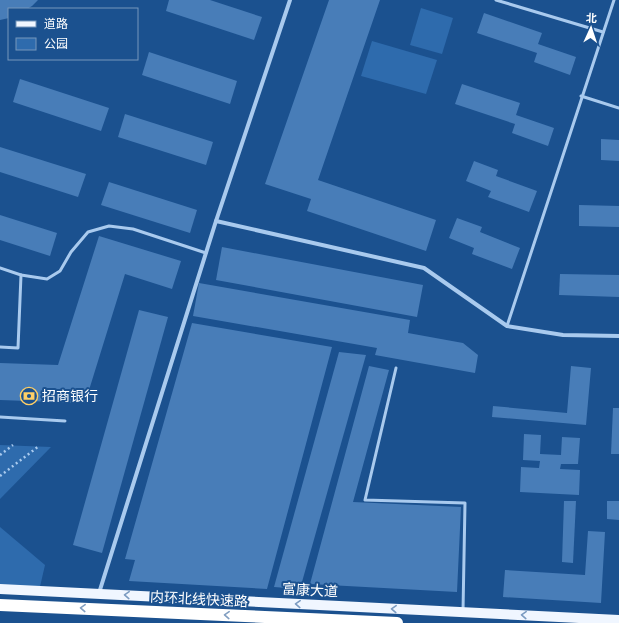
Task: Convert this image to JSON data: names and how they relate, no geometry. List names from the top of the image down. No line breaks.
{"streets":{"highway":["内环北线快速路"],"main road":["富康大道"]},"one_way":["富康大道","内环北线快速路"],"places":{"bank":["招商银行"]},"legend":["道路","公园"],"north":"top"}
